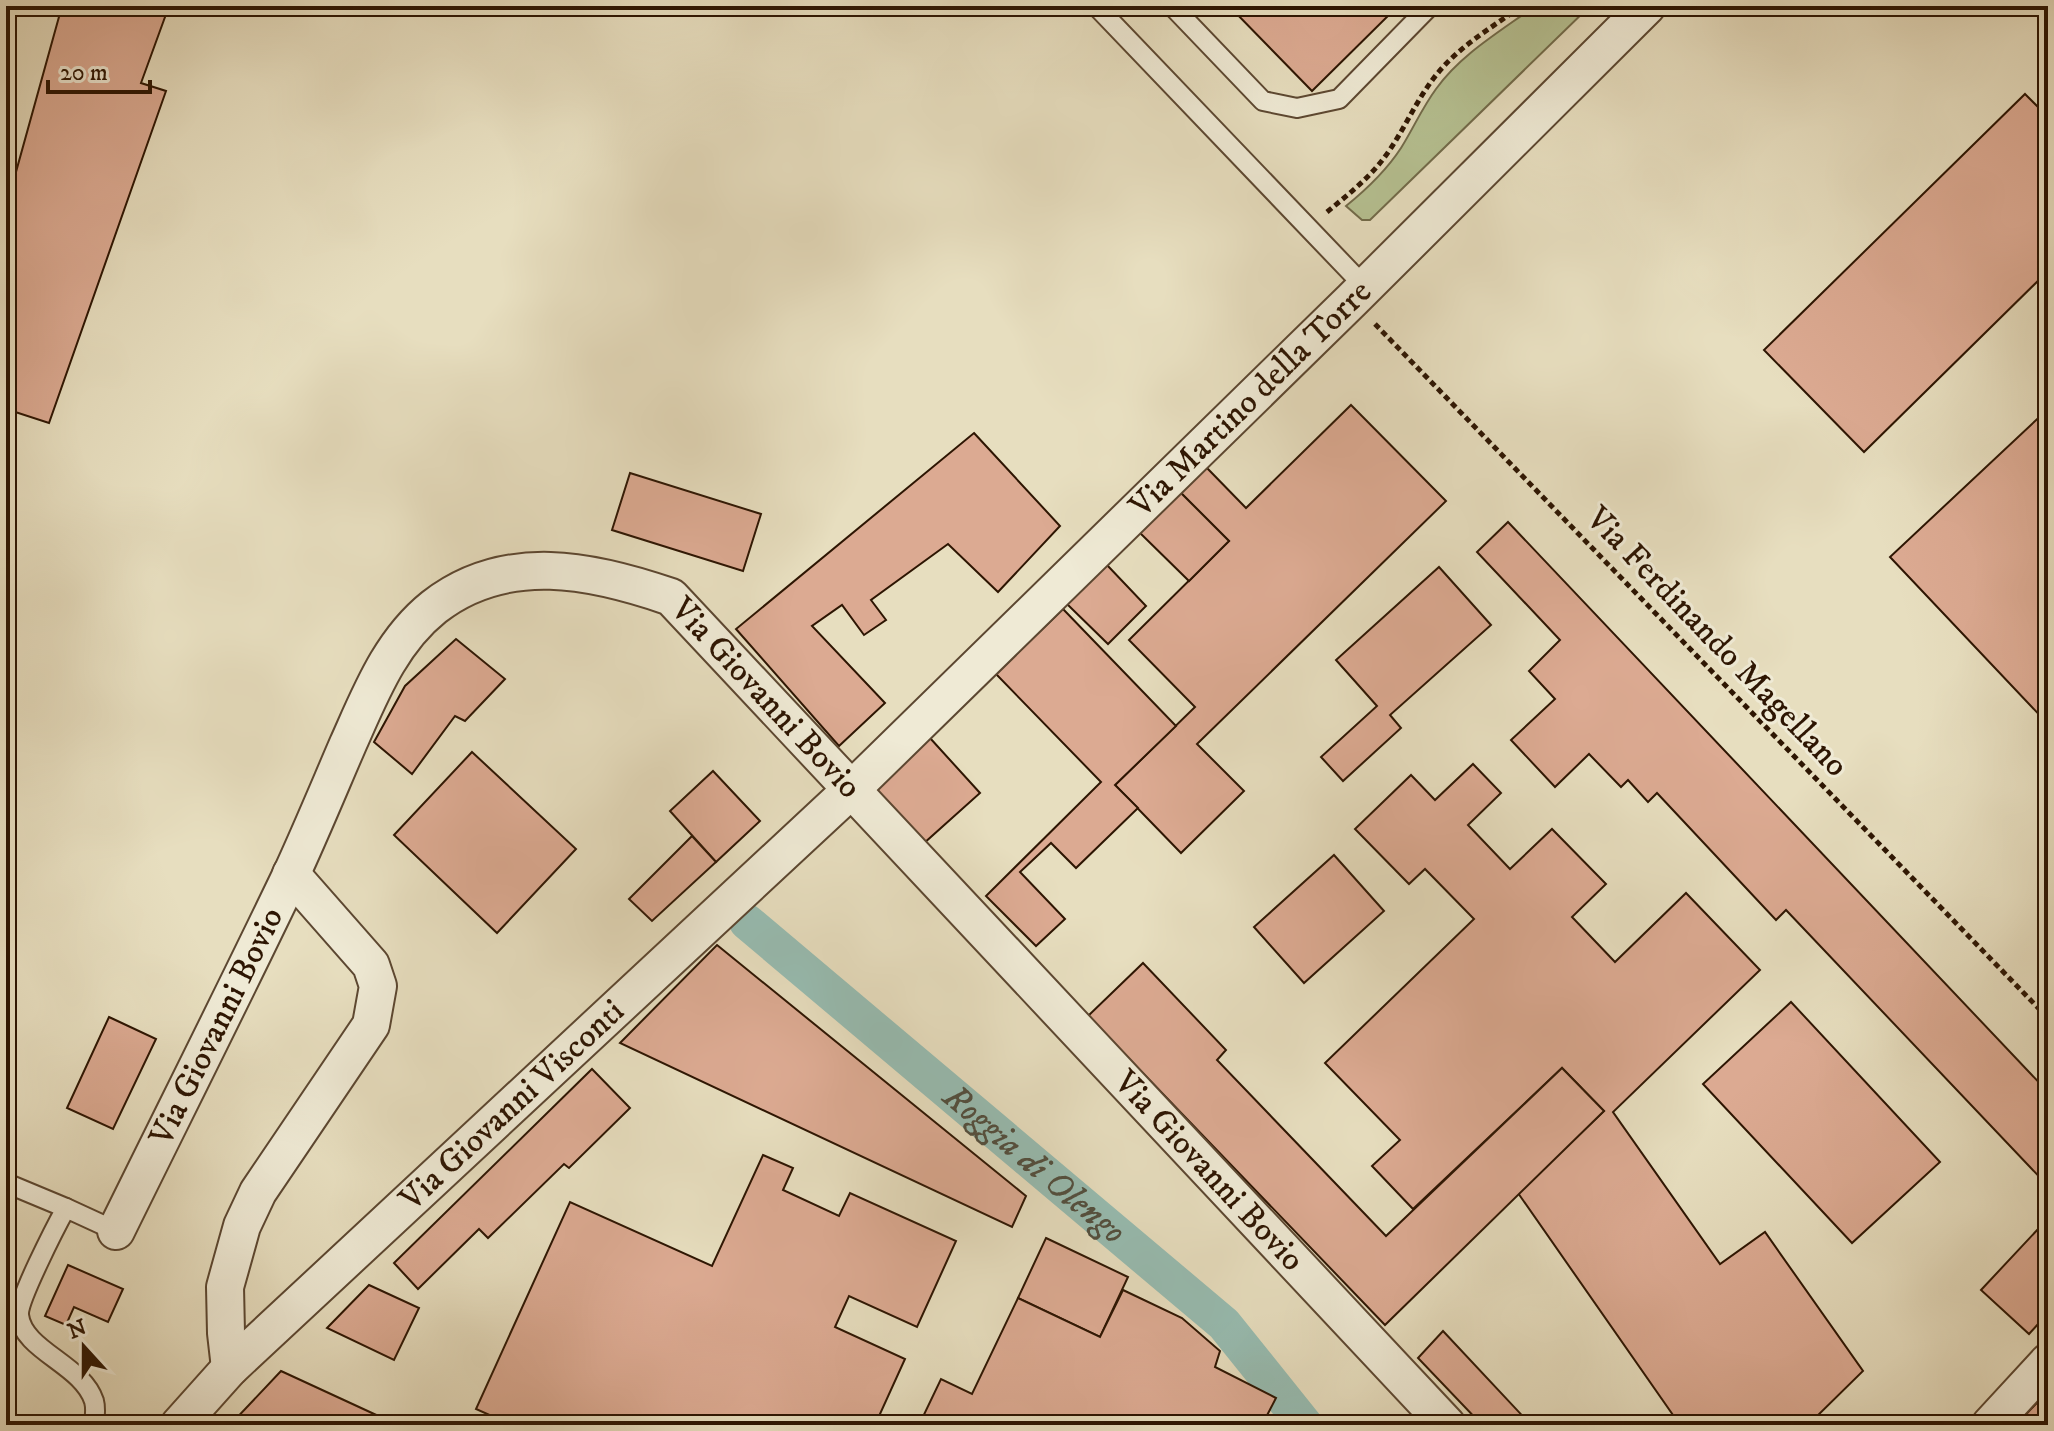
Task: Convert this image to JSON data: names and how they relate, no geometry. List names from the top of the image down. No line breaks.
{"streets":{"street":["Via Martino della Torre","Via Giovanni Bovio","Via Giovanni Visconti"],"path":["Via Ferdinando Magellano"]},"crossings":[["Via Martino della Torre","Via Ferdinando Magellano"],["Via Martino della Torre","Via Giovanni Bovio"],["Via Martino della Torre","Via Giovanni Visconti"],["Via Giovanni Bovio","Via Giovanni Visconti"]],"water":["Roggia di Olengo"],"scale_bar":"20 m","north":"top"}
